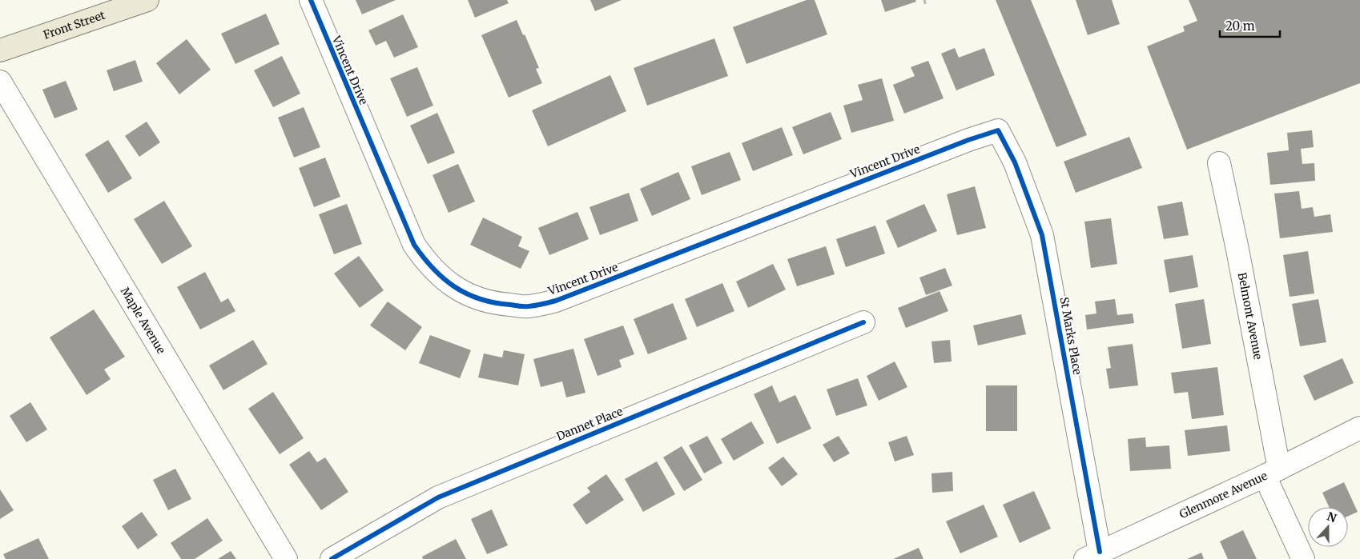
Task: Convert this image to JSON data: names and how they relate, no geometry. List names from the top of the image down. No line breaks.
{"streets":{"main road":["Front Street"],"street":["Vincent Drive","Belmont Avenue","Maple Avenue","St Marks Place","Dannet Place","Glenmore Avenue"]},"crossings":[["Vincent Drive","St Marks Place"],["Belmont Avenue","Glenmore Avenue"],["St Marks Place","Glenmore Avenue"]],"scale_bar":"20 m","north":"top"}
